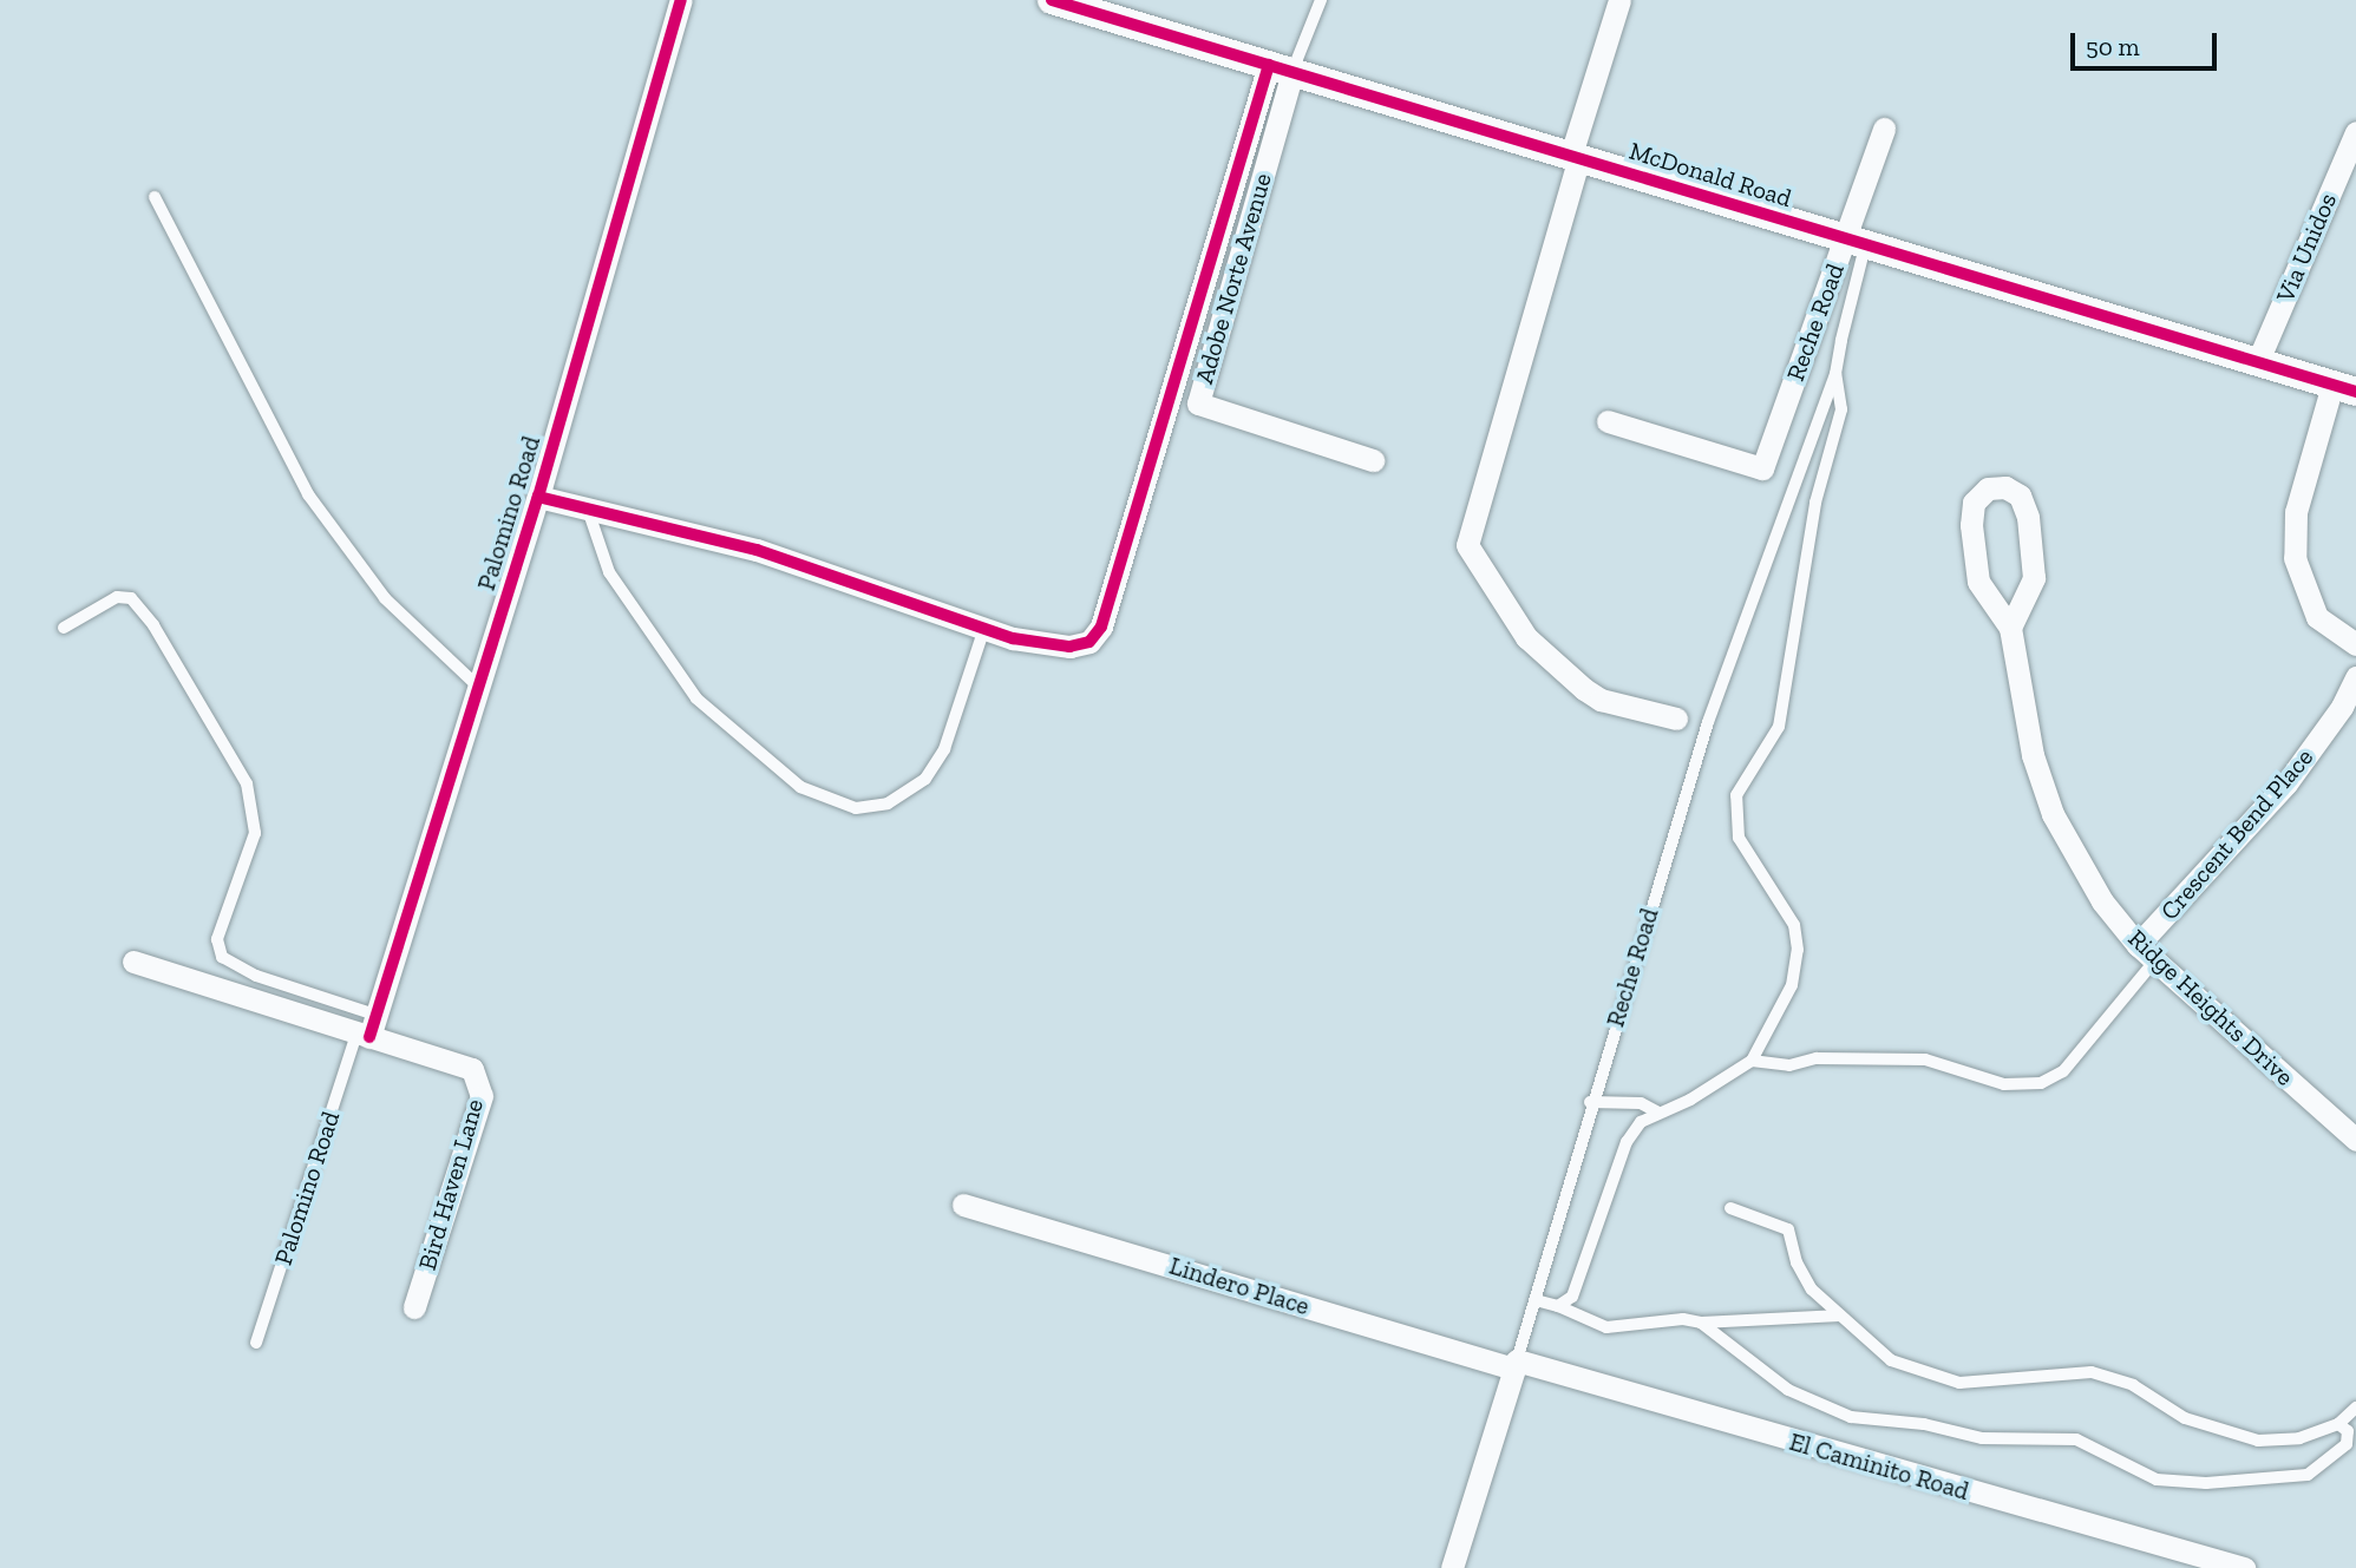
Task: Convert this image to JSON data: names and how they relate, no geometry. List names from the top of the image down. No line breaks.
{"streets":{"street":["McDonald Road","Via Unidos","Adobe Norte Avenue","Reche Road","Palomino Road","Crescent Bend Place","Ridge Heights Drive","Bird Haven Lane","Lindero Place","El Caminito Road"]},"crossings":[["McDonald Road","Via Unidos"],["McDonald Road","Adobe Norte Avenue"],["McDonald Road","Reche Road"],["Reche Road","Lindero Place"],["Reche Road","El Caminito Road"],["Palomino Road","Bird Haven Lane"],["Crescent Bend Place","Ridge Heights Drive"],["Lindero Place","El Caminito Road"]],"scale_bar":"50 m"}
